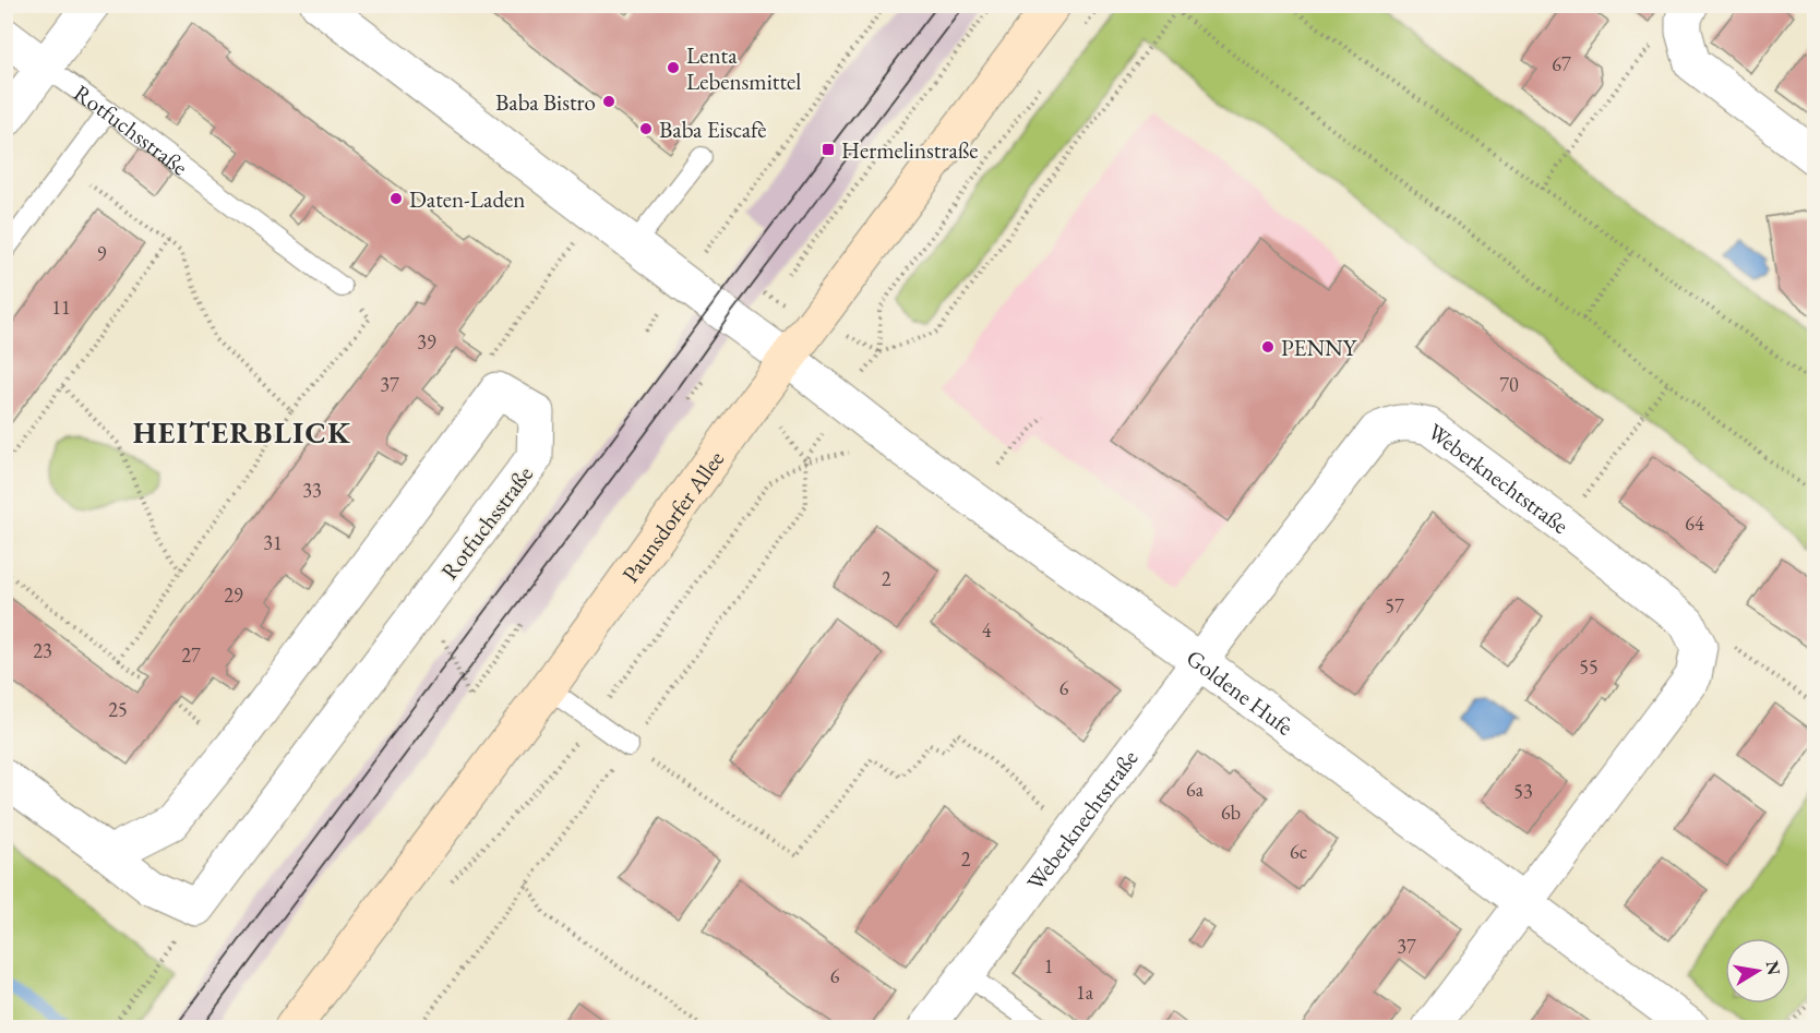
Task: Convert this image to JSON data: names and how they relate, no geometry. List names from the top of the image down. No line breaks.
{"streets":{"main road":["Paunsdorfer Allee"],"street":["Rotfuchsstraße","Weberknechtstraße","Goldene Hufe"]},"crossings":[["Weberknechtstraße","Goldene Hufe"],["Paunsdorfer Allee","Goldene Hufe"]],"districts":["HEITERBLICK"],"places":{"other":["Lenta Lebensmittel","Baba Bistro","Baba Eiscafè","Daten-Laden","PENNY"],"transit":["Hermelinstraße"]},"house_numbers":["67","9","11","39","37","70","33","64","31","2","29","57","4","23","27","55","6","25","6a","53","6b","6c","2","37","1","6","1a"],"north":"right"}
